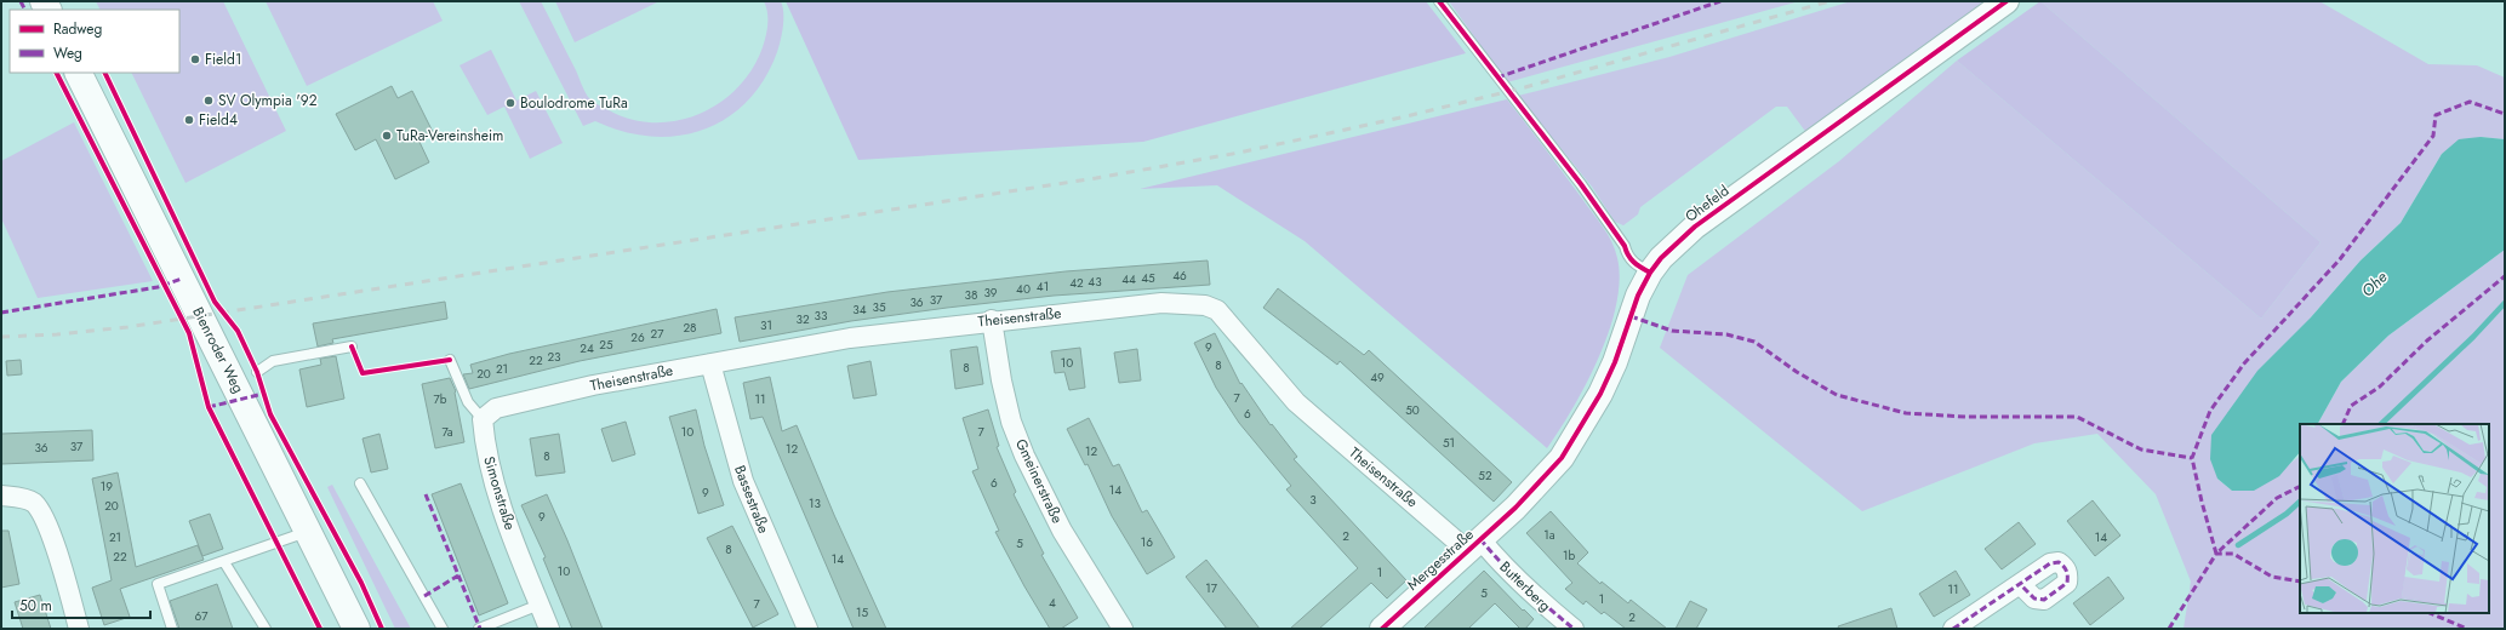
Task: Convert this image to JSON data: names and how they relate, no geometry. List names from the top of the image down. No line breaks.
{"streets":{"main road":["Bienroder Weg"],"street":["Ohefeld","Theisenstraße","Gmeinerstraße","Simonstraße","Bassestraße","Mergesstraße","Butterberg"]},"crossings":[["Ohefeld","Mergesstraße"],["Theisenstraße","Gmeinerstraße"],["Theisenstraße","Simonstraße"],["Theisenstraße","Bassestraße"],["Theisenstraße","Mergesstraße"],["Theisenstraße","Butterberg"],["Mergesstraße","Butterberg"]],"water":["Ohe"],"places":["Field1","SV Olympia '92","Boulodrome TuRa","Field4","TuRa-Vereinsheim"],"house_numbers":["46","45","44","43","42","41","40","39","38","37","36","35","34","33","32","31","28","27","26","25","9","24","23","22","10","8","8","21","20","49","7","7b","11","50","6","7a","10","7","51","37","36","12","12","8","52","6","19","14","9","3","13","20","9","1a","2","21","14","16","5","8","1b","22","14","10","1","17","11","5","1","4","7","15","67","2"],"legend":["Radweg","Weg"],"scale_bar":"50 m"}
